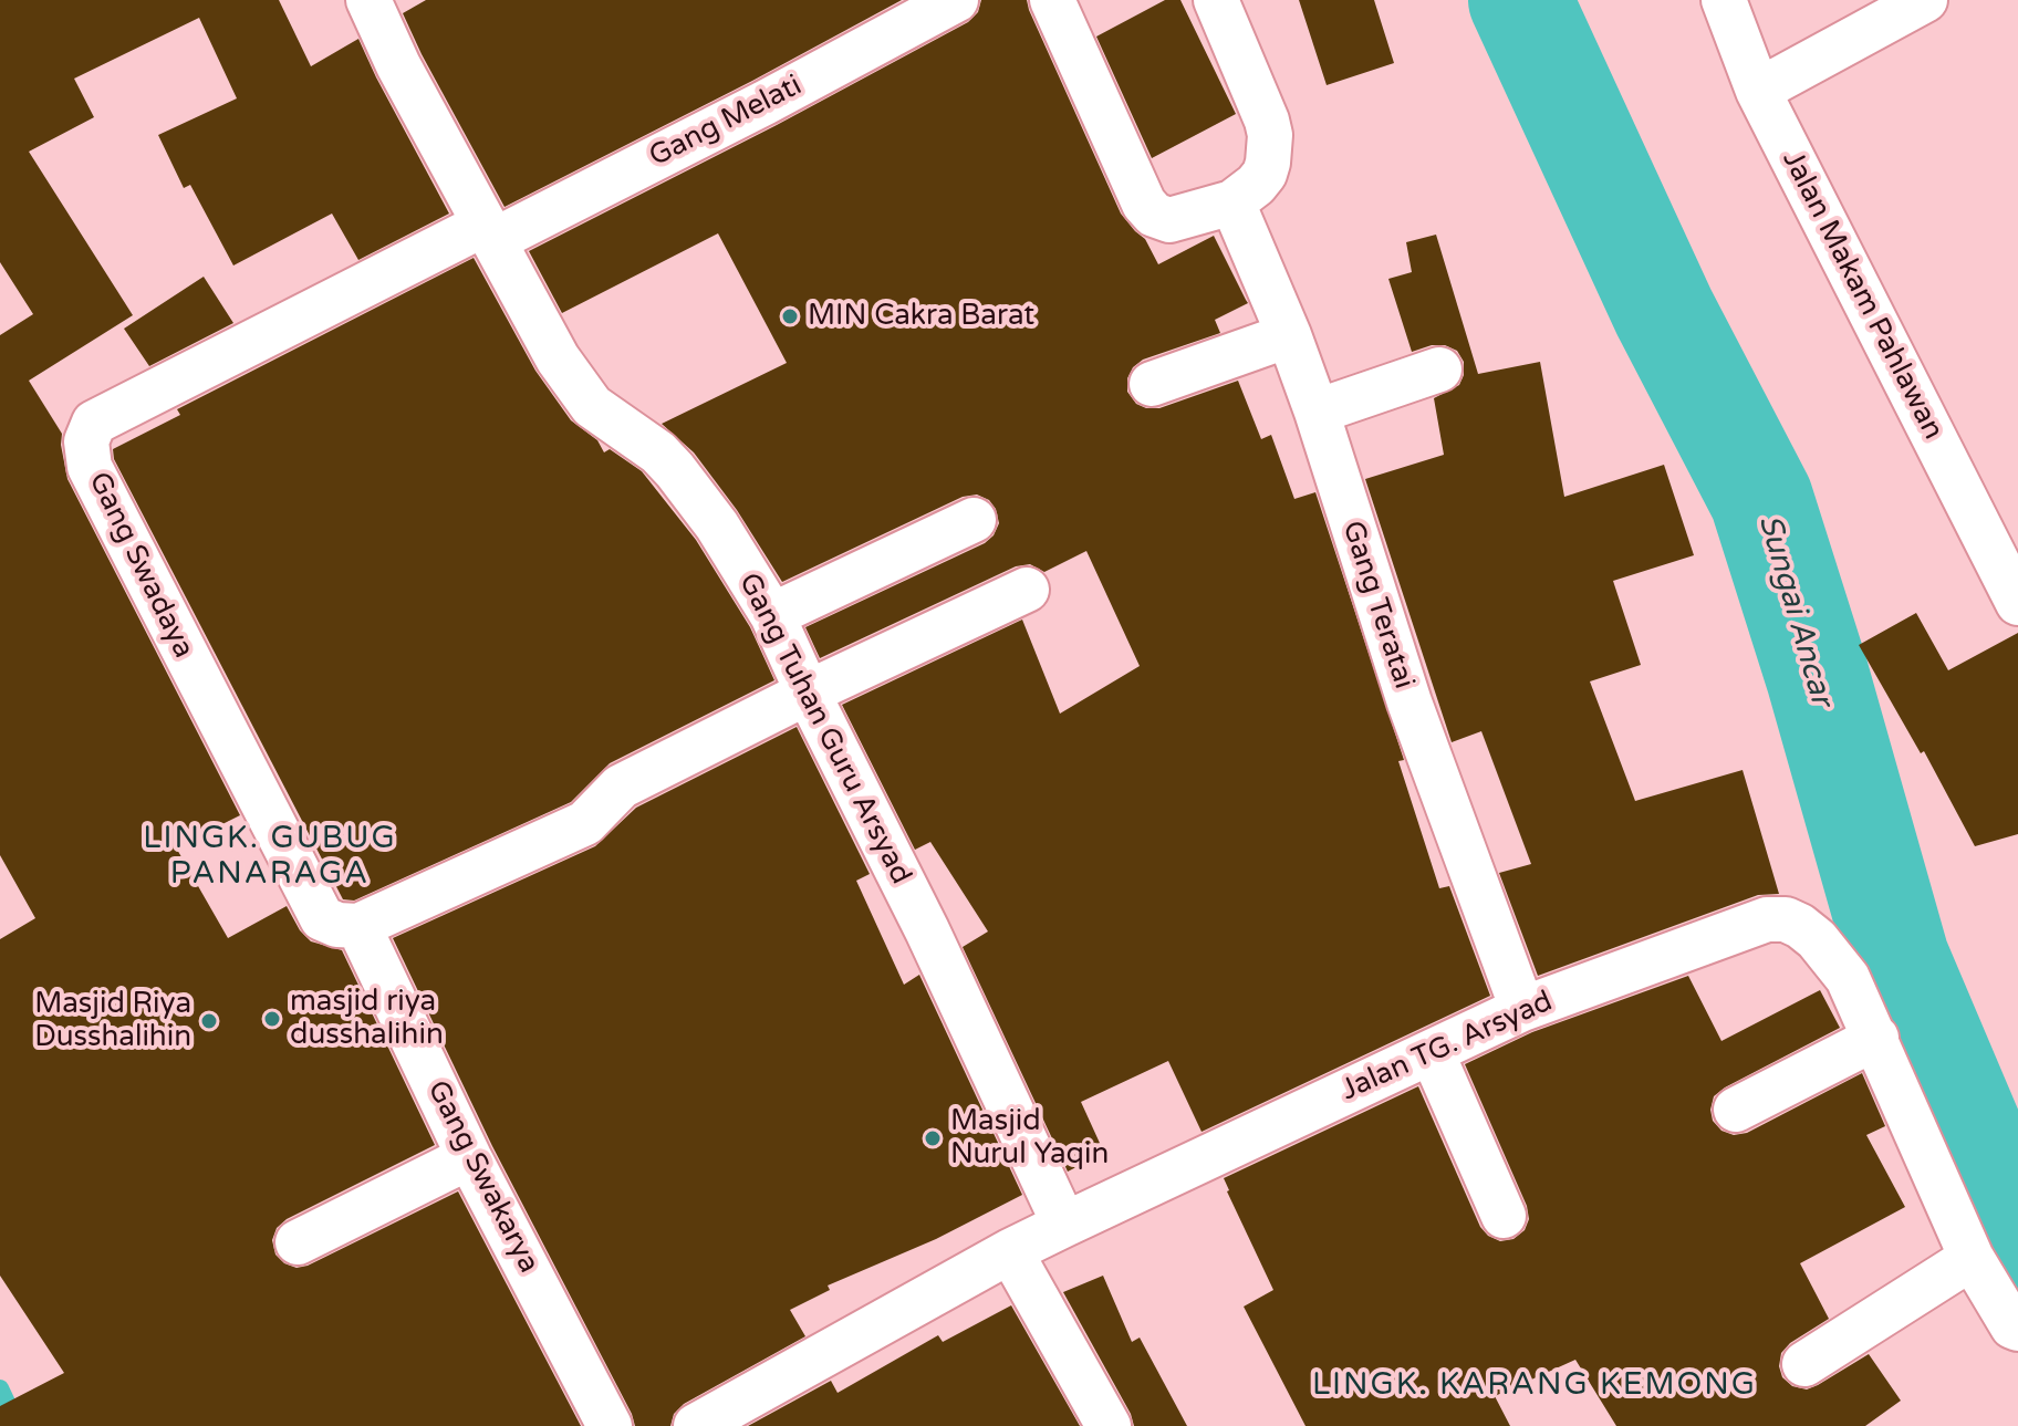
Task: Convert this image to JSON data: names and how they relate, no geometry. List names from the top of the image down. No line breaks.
{"streets":{"street":["Gang Melati","Jalan Makam Pahlawan","Gang Swadaya","Gang Teratai","Gang Tuhan Guru Arsyad","Jalan TG. Arsyad","Gang Swakarya"]},"crossings":[["Gang Melati","Gang Swadaya"],["Gang Melati","Gang Tuhan Guru Arsyad"],["Gang Swadaya","Gang Tuhan Guru Arsyad"],["Gang Swadaya","Gang Swakarya"],["Gang Teratai","Jalan TG. Arsyad"],["Gang Tuhan Guru Arsyad","Jalan TG. Arsyad"]],"districts":["LINGK. GUBUG PANARAGA","LINGK. KARANG KEMONG"],"water":["Sungai Ancar"],"places":["MIN Cakra Barat","masjid riya dusshalihin","Masjid Riya Dusshalihin","Masjid Nurul Yaqin"]}
